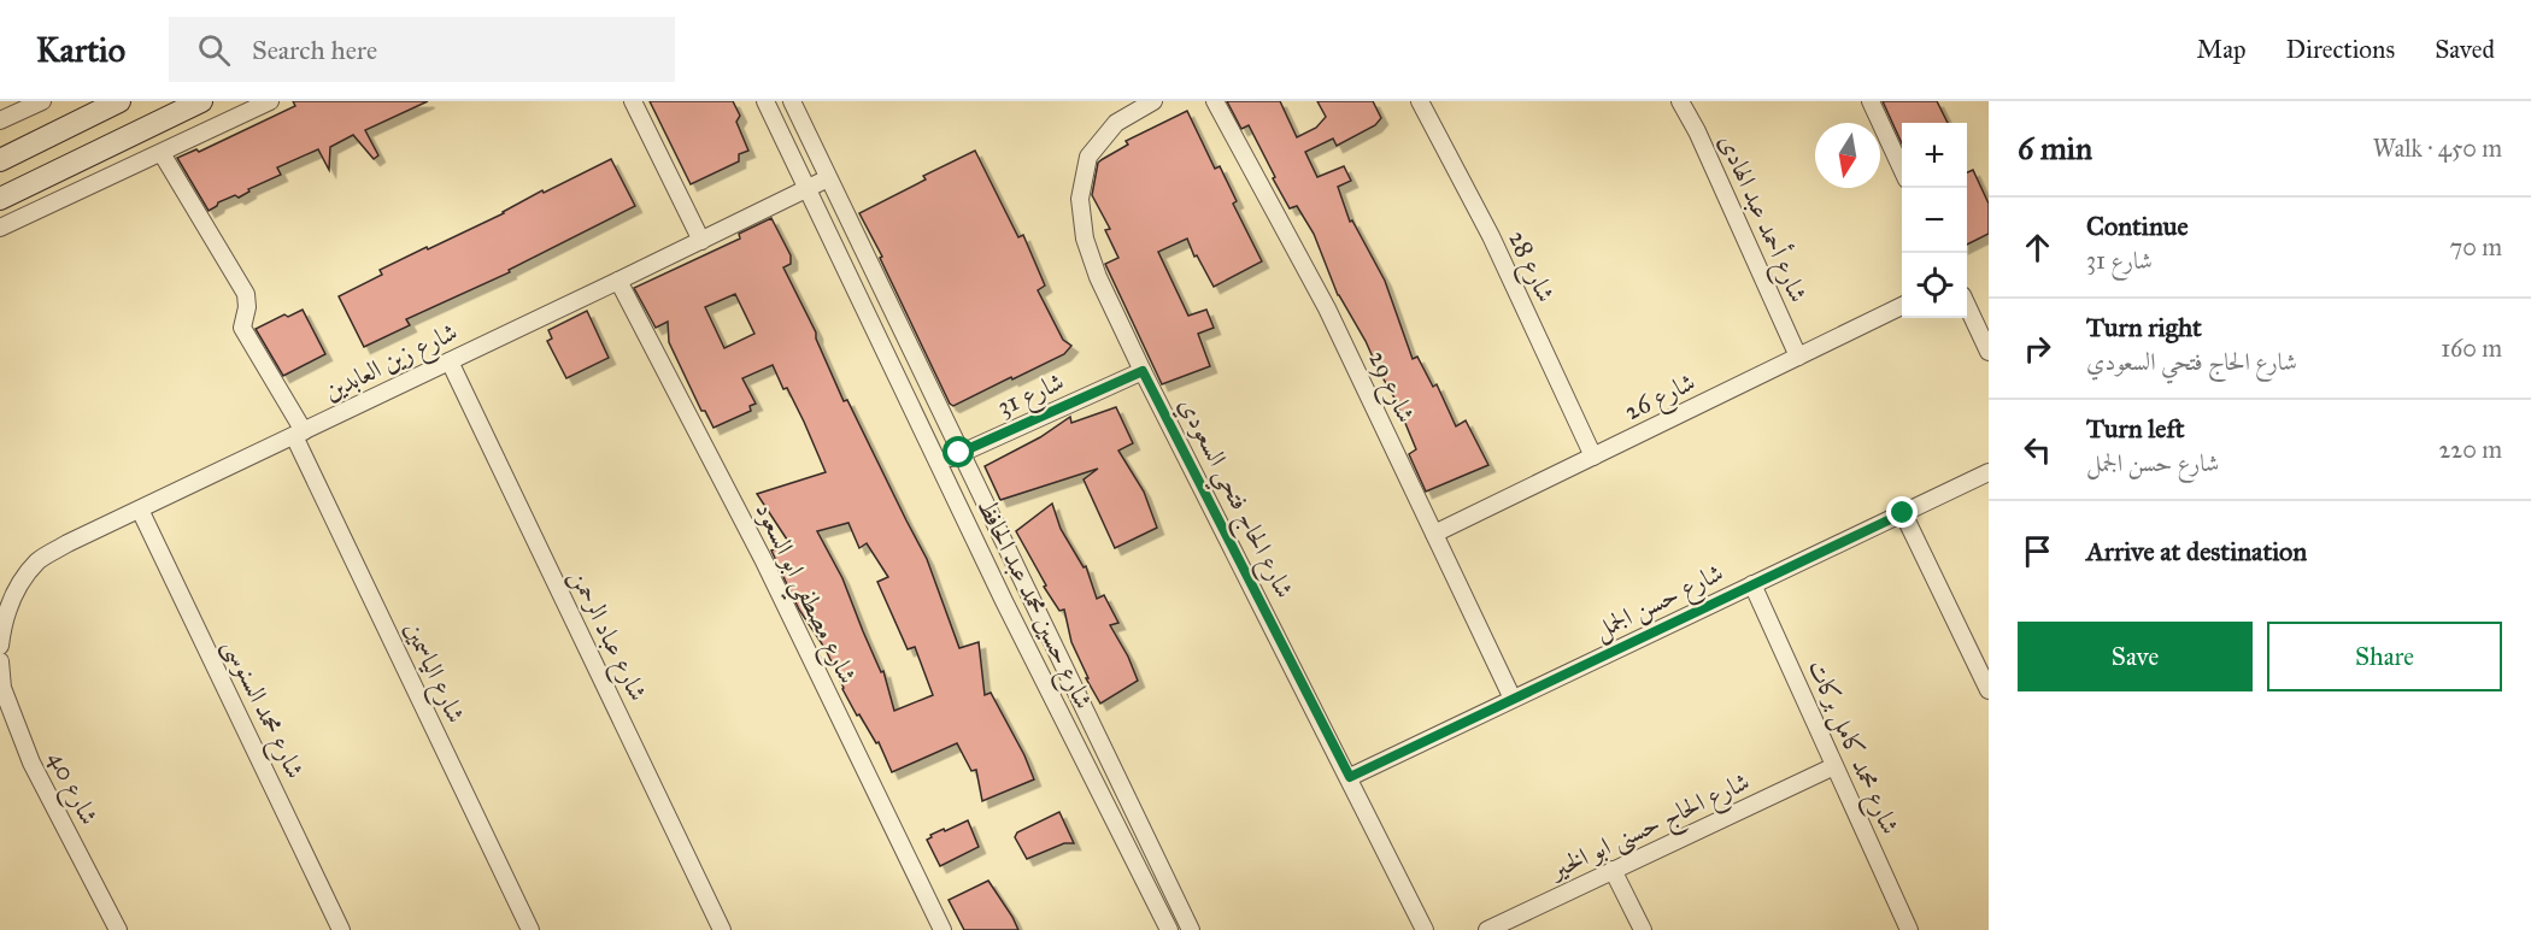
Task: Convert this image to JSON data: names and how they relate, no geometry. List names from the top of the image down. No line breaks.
{"streets":{"street":["شارع أحمد عبد الهادى","شارع 28","شارع زين العابدين","شارع 29","شارع 31","شارع 26","شارع الحاج فتحي السعودي","شارع مصطفي ابو السعود","شارع حسن الجمل","شارع حسين محمد عبد الحافظ","شارع عباد الرحمن","شارع الياسمين","شارع محمد السنوسى","شارع محمد كامل بركات","شارع 40","شارع الحاج حسنى ابو الخير"]},"crossings":[["شارع أحمد عبد الهادى","شارع 26"],["شارع 28","شارع 26"],["شارع زين العابدين","شارع مصطفي ابو السعود"],["شارع زين العابدين","شارع حسين محمد عبد الحافظ"],["شارع زين العابدين","شارع عباد الرحمن"],["شارع زين العابدين","شارع الياسمين"],["شارع زين العابدين","شارع محمد السنوسى"],["شارع 29","شارع 26"],["شارع 29","شارع حسن الجمل"],["شارع 31","شارع الحاج فتحي السعودي"],["شارع 31","شارع حسين محمد عبد الحافظ"],["شارع الحاج فتحي السعودي","شارع حسن الجمل"],["شارع حسن الجمل","شارع محمد كامل بركات"],["شارع محمد كامل بركات","شارع الحاج حسنى ابو الخير"]],"north":"bottom","page":{"header":"Kartio","search":"Search here","nav":["Map","Directions","Saved"],"heading":["6 min","Walk · 450 m"],"map_buttons":["+","−"],"list":[["Continue","شارع 31","70 m"],["Turn right","شارع الحاج فتحي السعودي","160 m"],["Turn left","شارع حسن الجمل","220 m"],"Arrive at destination"],"buttons":["Save","Share"]}}
